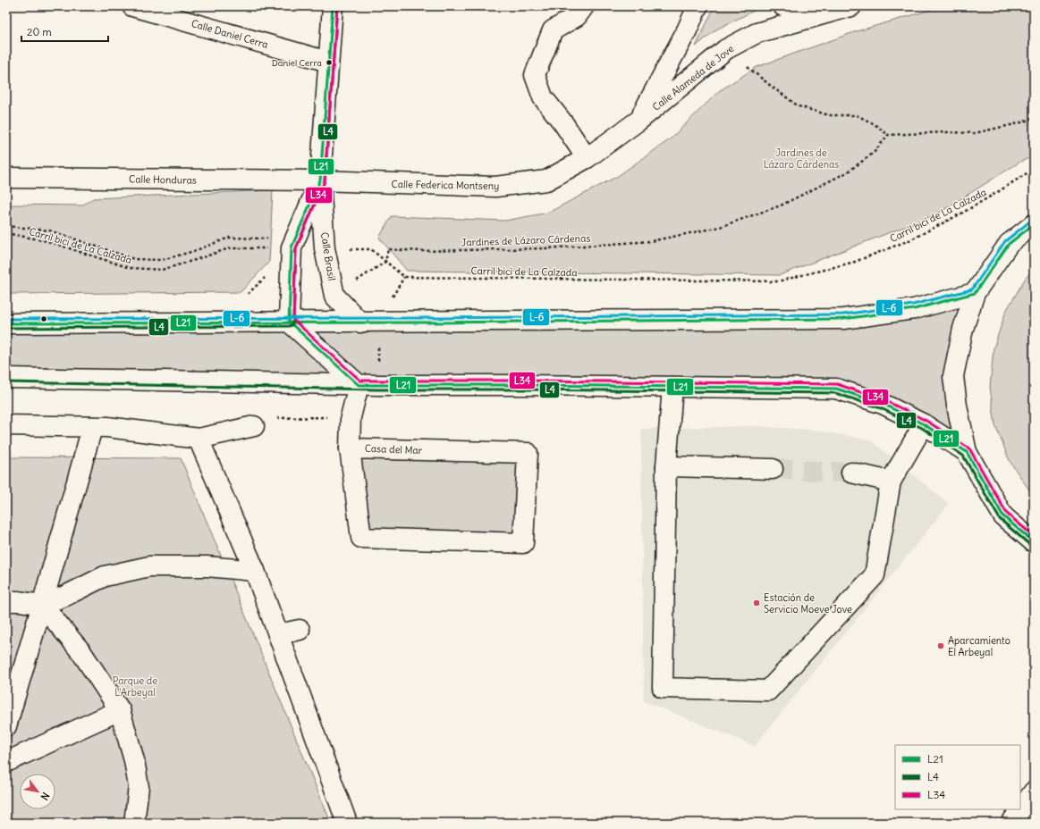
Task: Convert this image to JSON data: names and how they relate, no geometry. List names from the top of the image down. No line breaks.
{"streets":{"main road":["Calle Daniel Cerra","Calle Alameda de Jove","Calle Honduras","Calle Federica Montseny","Calle Brasil","Casa del Mar"],"path":["Carril bici de La Calzada","Jardines de Lázaro Cárdenas"]},"crossings":[["Calle Daniel Cerra","Calle Brasil"],["Calle Alameda de Jove","Calle Federica Montseny"],["Calle Honduras","Calle Federica Montseny"],["Calle Honduras","Calle Brasil"],["Calle Federica Montseny","Calle Brasil"],["Carril bici de La Calzada","Calle Brasil"]],"parks":["Jardines de Lázaro Cárdenas","Parque de L'Arbeyal"],"places":["Daniel Cerra","Estación de Servicio Moeve Jove","Aparcamiento El Arbeyal"],"lines":["transit line L21","transit line L4","transit line L34","transit line L-6"],"legend":["L21","L4","L34"],"scale_bar":"20 m","north":"bottom right"}
